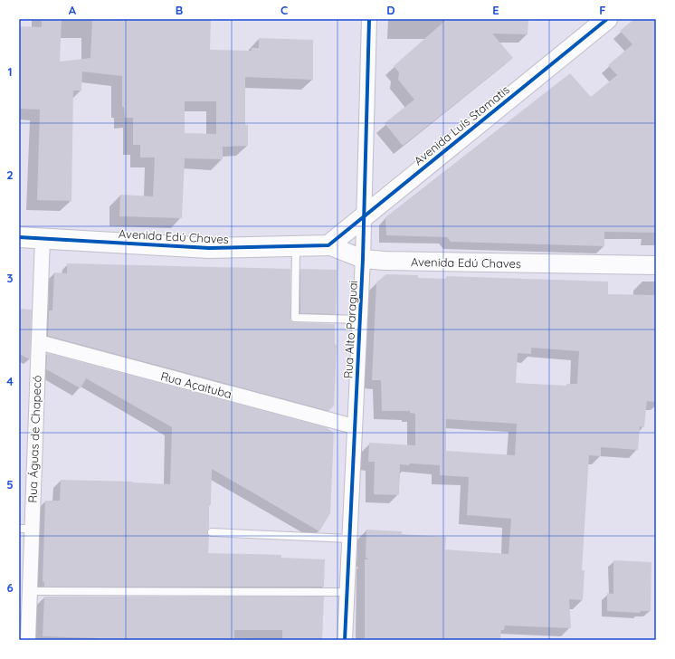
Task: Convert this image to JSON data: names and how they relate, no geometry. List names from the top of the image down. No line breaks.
{"streets":{"main road":["Avenida Luís Stamatis","Avenida Edú Chaves"],"street":["Rua Alto Paraguai","Rua Açaituba","Rua Águas de Chapecó"]},"crossings":[["Avenida Luís Stamatis","Avenida Edú Chaves"],["Avenida Luís Stamatis","Rua Alto Paraguai"],["Avenida Edú Chaves","Rua Alto Paraguai"],["Avenida Edú Chaves","Rua Águas de Chapecó"],["Rua Alto Paraguai","Rua Açaituba"],["Rua Açaituba","Rua Águas de Chapecó"]],"grid":{"columns":["A","B","C","D","E","F"],"rows":["1","2","3","4","5","6"]}}
